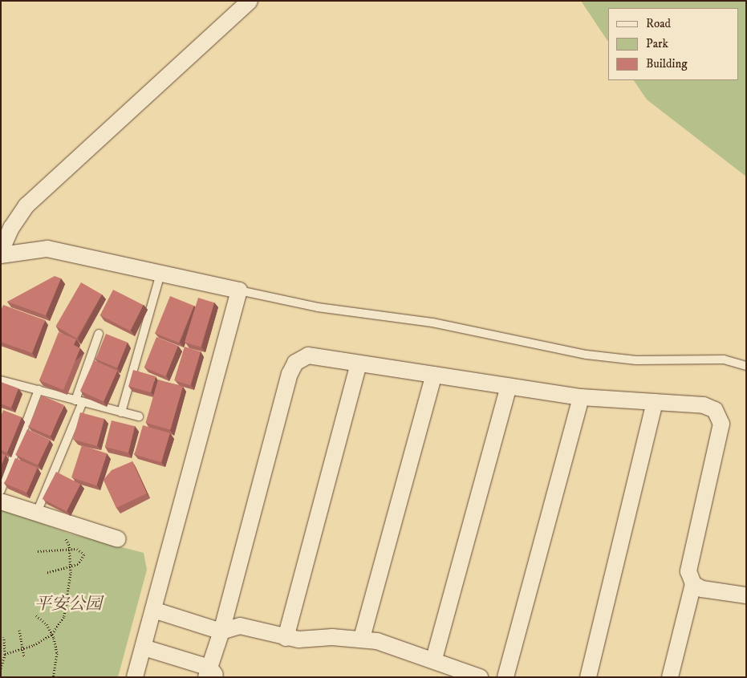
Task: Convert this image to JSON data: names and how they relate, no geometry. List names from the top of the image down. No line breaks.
{"parks":["平安公园"],"legend":["Road","Park","Building"]}
